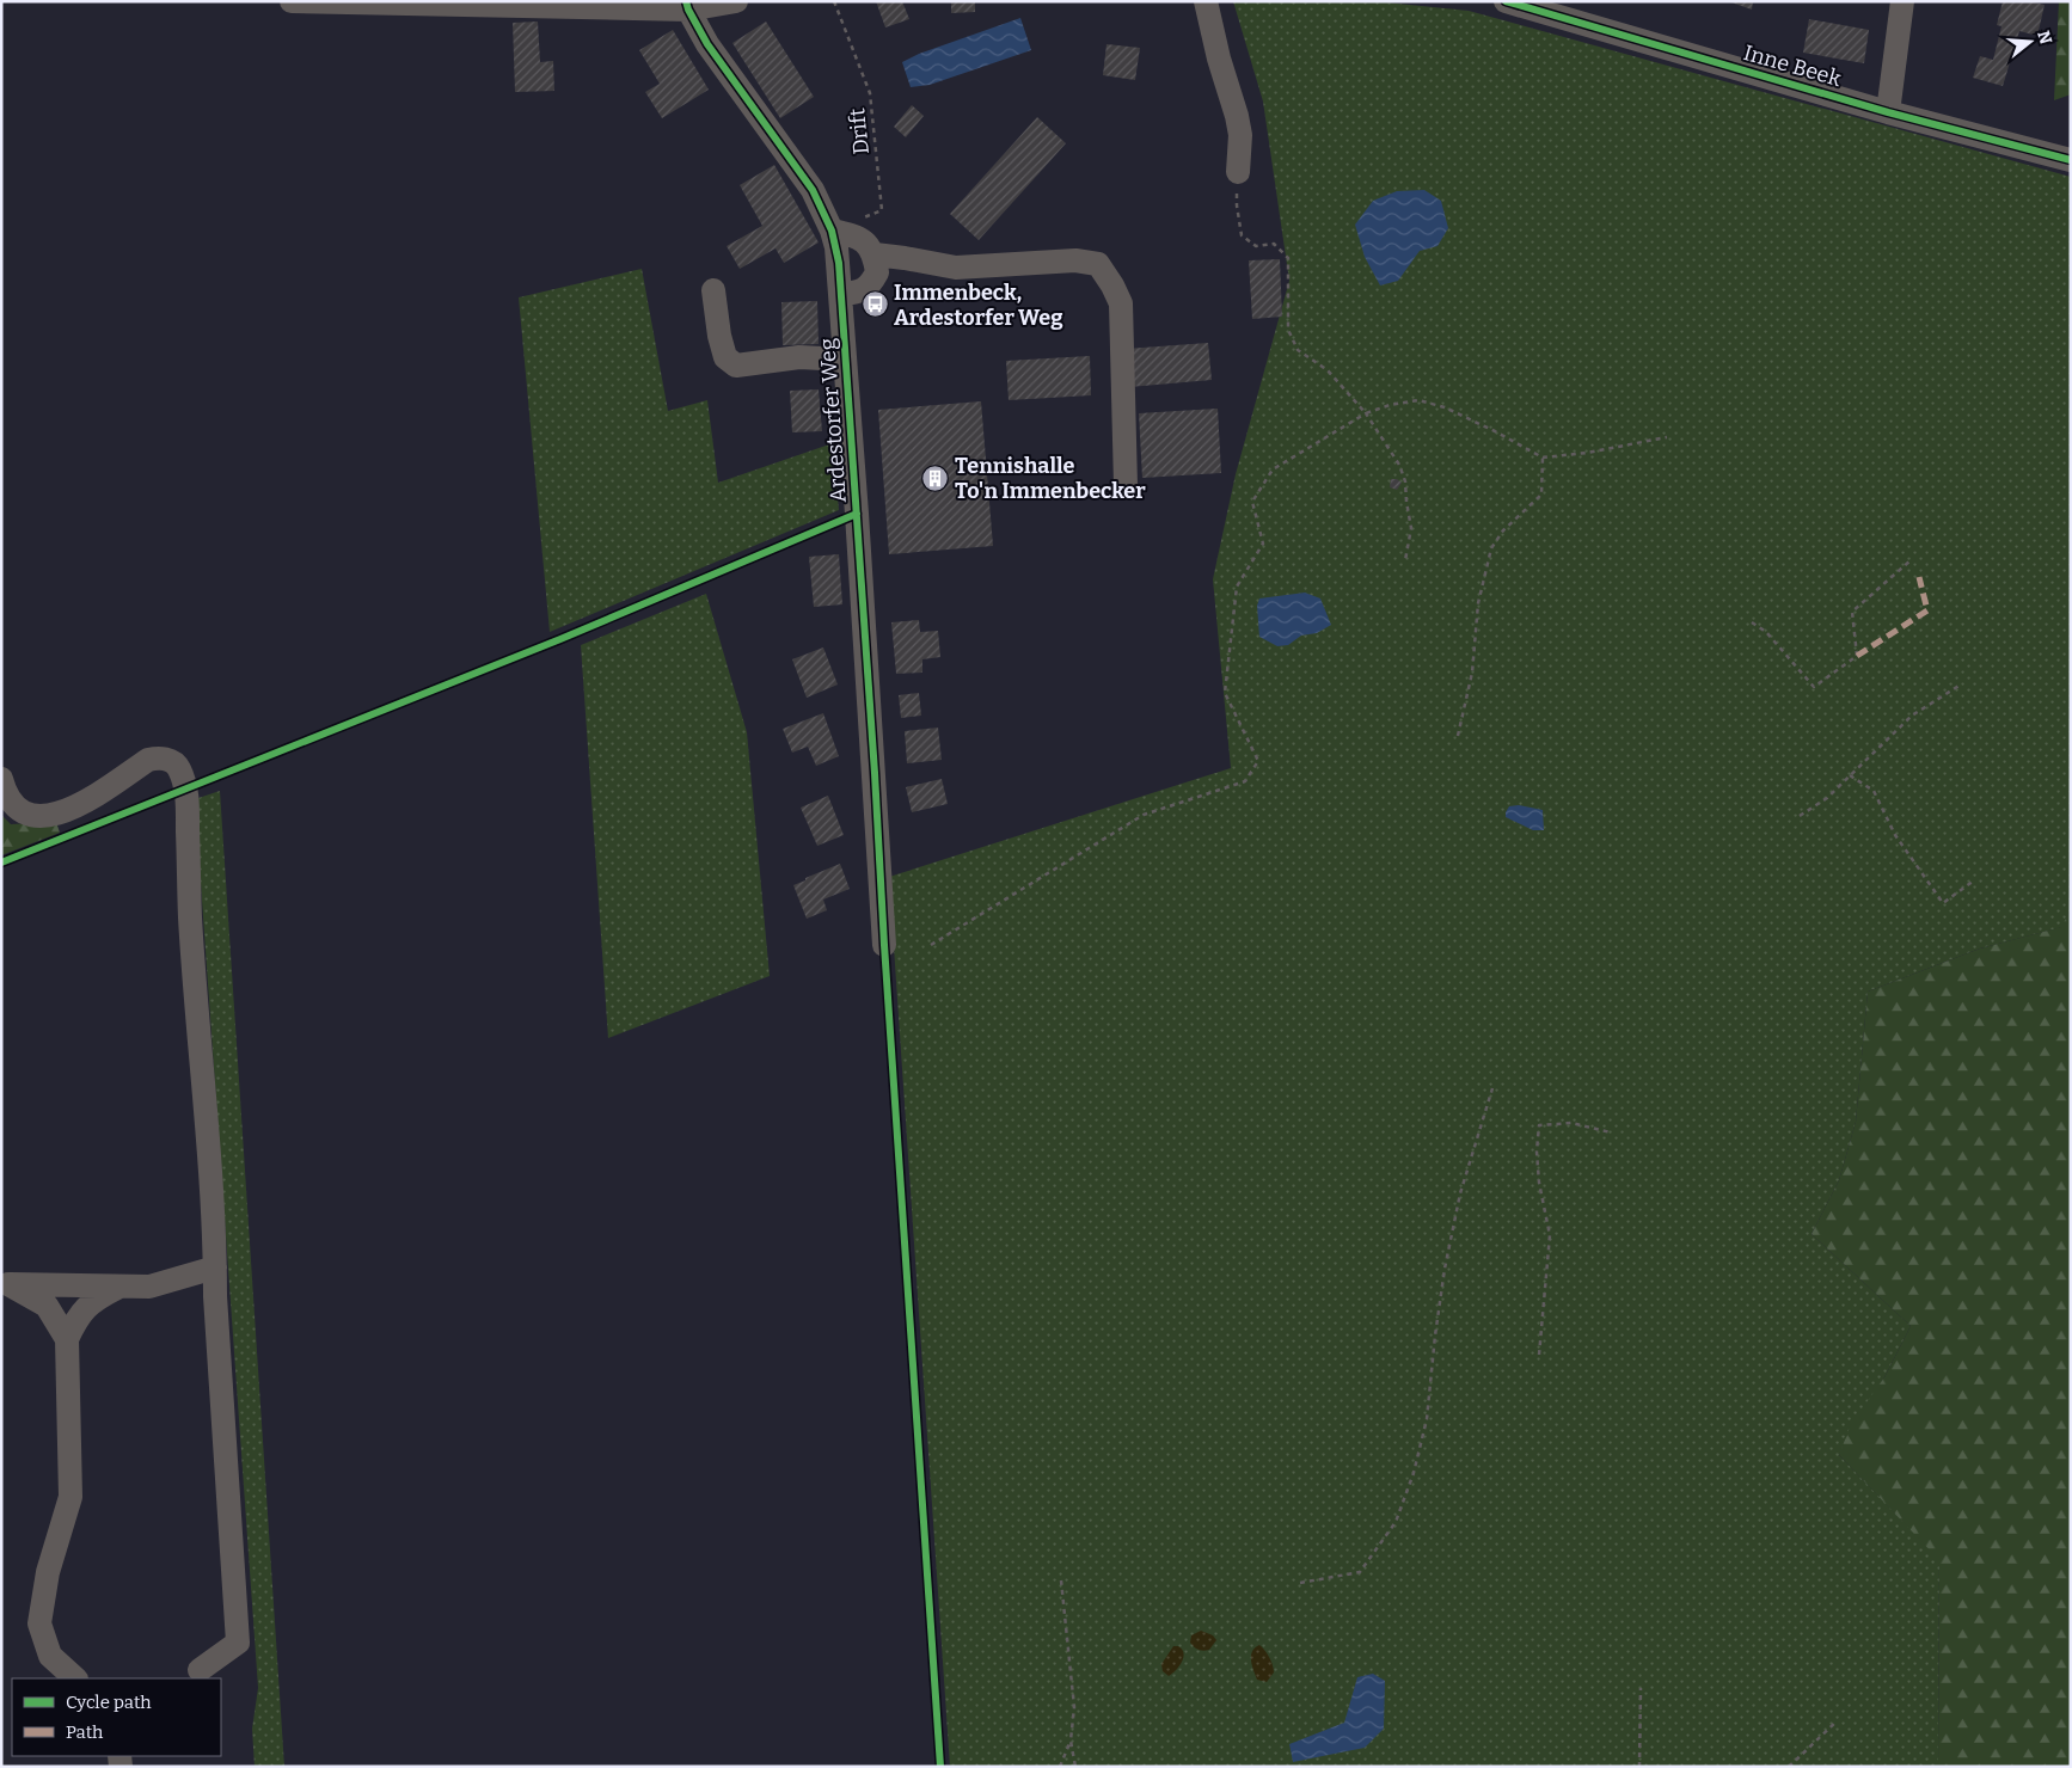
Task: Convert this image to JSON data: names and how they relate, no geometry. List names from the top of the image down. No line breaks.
{"streets":{"street":["Inne Beek","Ardestorfer Weg"],"path":["Drift"]},"places":{"bus stop":["Immenbeck, Ardestorfer Weg"],"building":["Tennishalle To'n Immenbecker"]},"legend":["Cycle path","Path"],"north":"right"}
